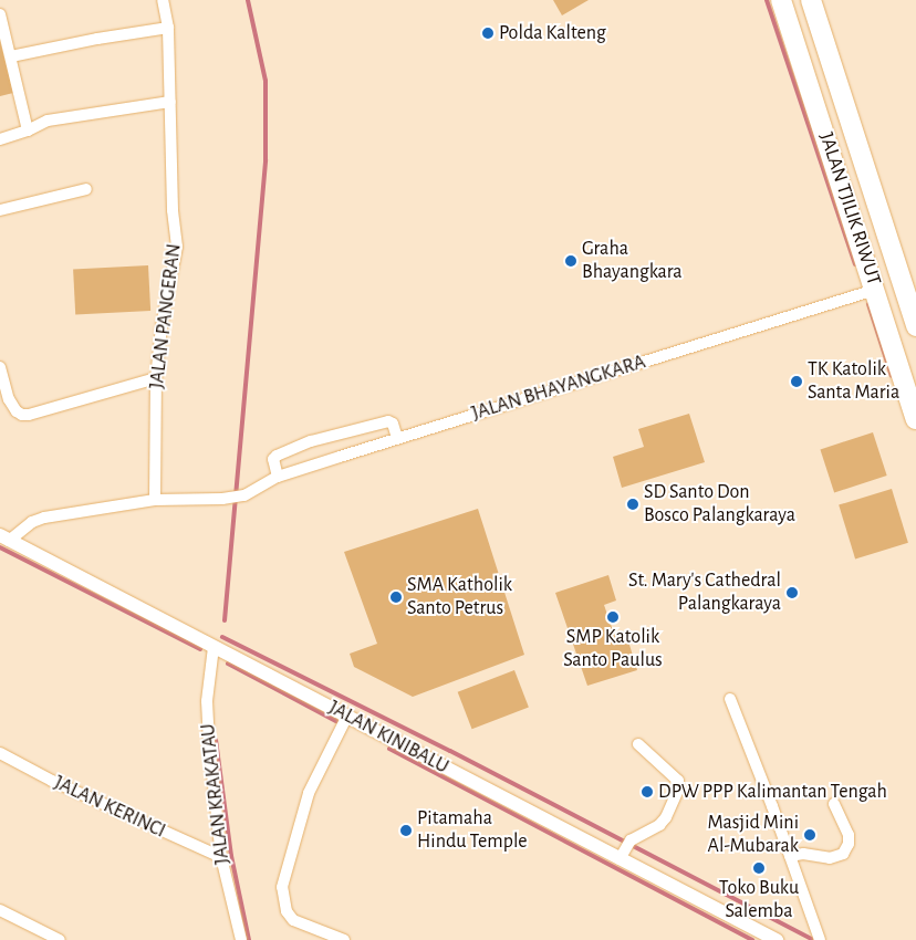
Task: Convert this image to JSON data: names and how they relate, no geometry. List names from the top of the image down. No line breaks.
{"streets":{"highway":["JALAN TJILIK RIWUT"],"street":["JALAN PANGERAN","JALAN BHAYANGKARA","JALAN KINIBALU","JALAN KRAKATAU","JALAN KERINCI"]},"crossings":[["JALAN TJILIK RIWUT","JALAN BHAYANGKARA"],["JALAN PANGERAN","JALAN BHAYANGKARA"],["JALAN KINIBALU","JALAN KRAKATAU"],["JALAN KRAKATAU","JALAN KERINCI"]],"places":["Polda Kalteng","Graha Bhayangkara","TK Katolik Santa Maria","SD Santo Don Bosco Palangkaraya","St. Mary's Cathedral Palangkaraya","SMA Katholik Santo Petrus","SMP Katolik Santo Paulus","DPW PPP Kalimantan Tengah","Pitamaha Hindu Temple","Masjid Mini Al-Mubarak","Toko Buku Salemba"]}
